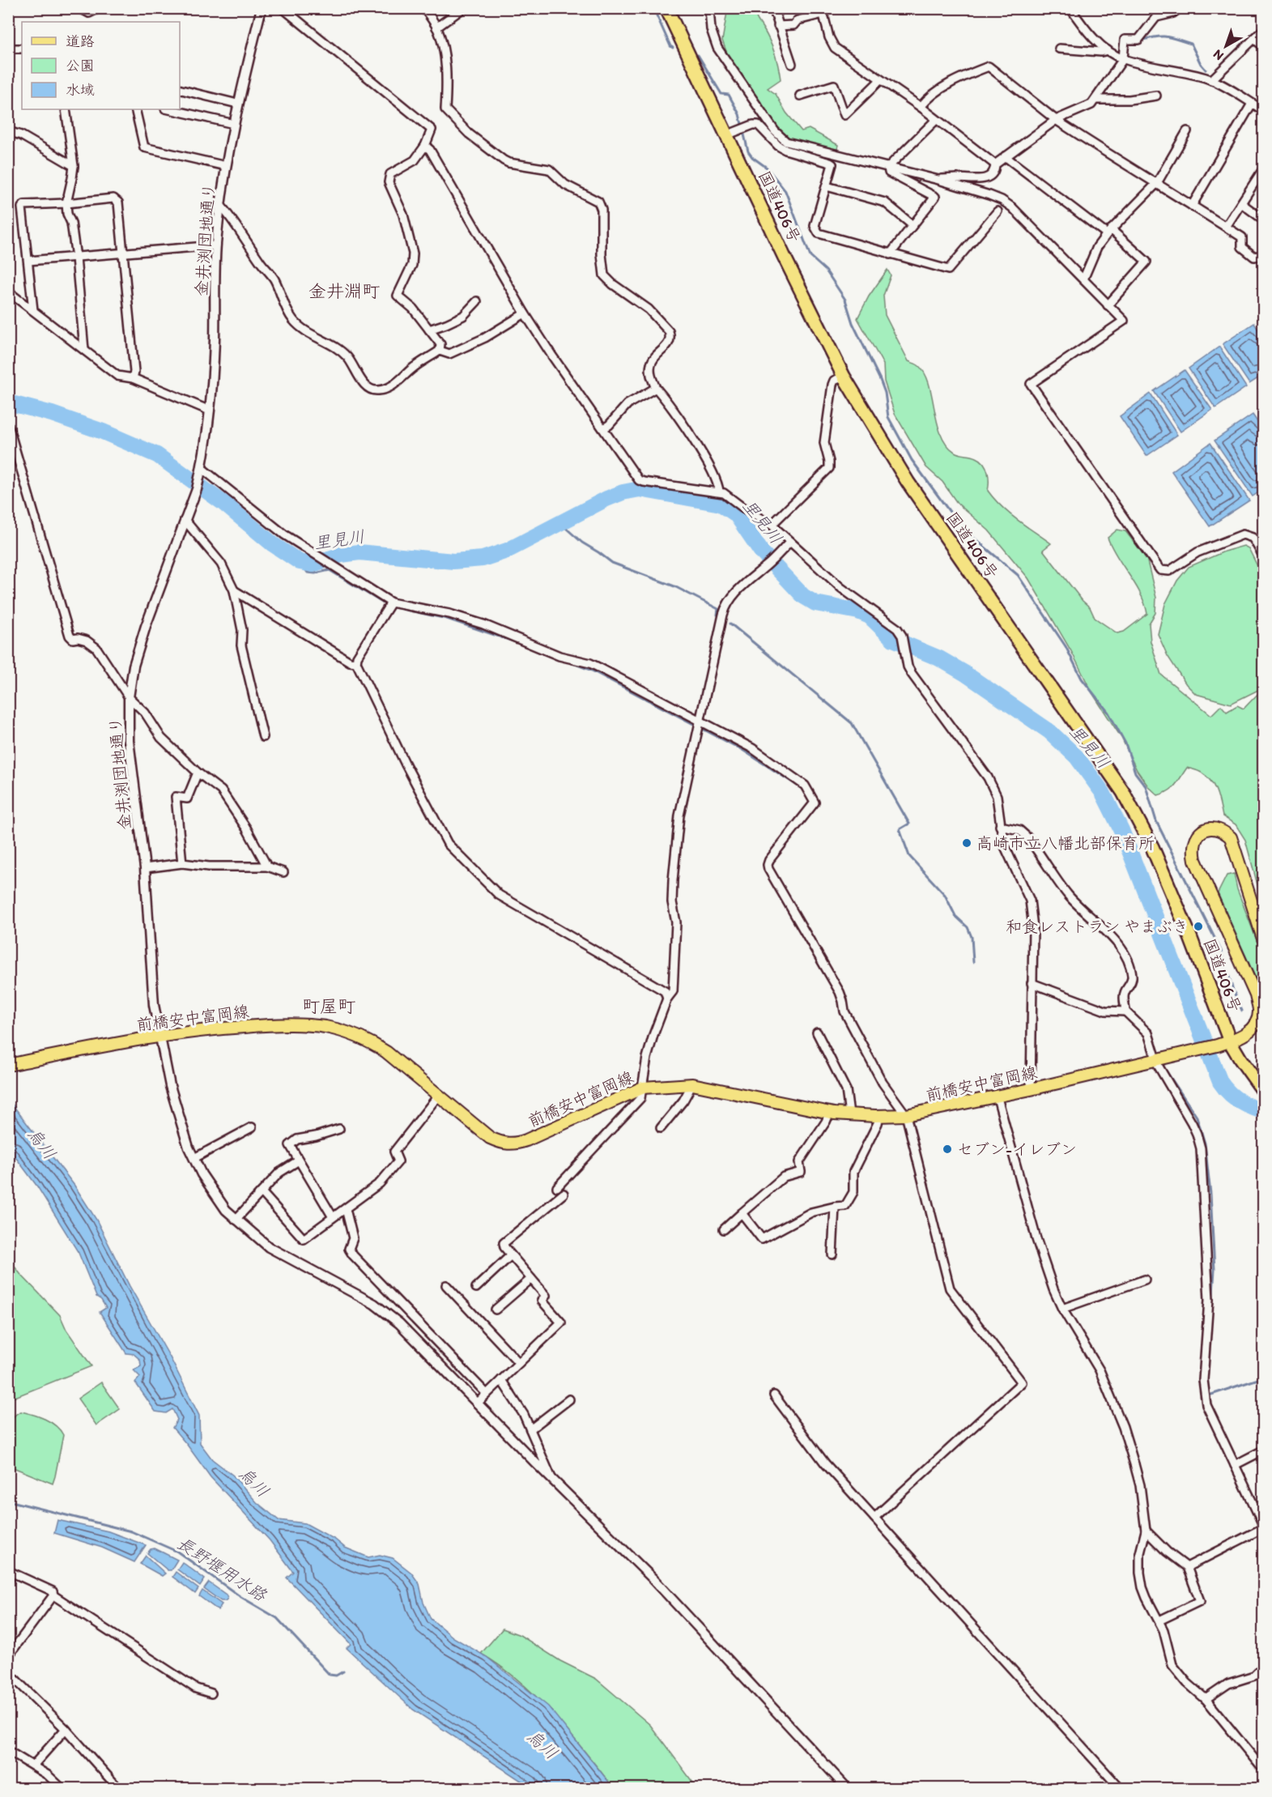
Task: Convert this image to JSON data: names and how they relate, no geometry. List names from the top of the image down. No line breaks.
{"streets":{"highway":["国道406号"],"main road":["前橋安中富岡線"],"street":["金井渕団地通り"]},"crossings":[["国道406号","前橋安中富岡線"],["金井渕団地通り","前橋安中富岡線"]],"districts":["金井淵町","町屋町"],"water":["里見川","烏川","長野堰用水路"],"places":["高崎市立八幡北部保育所","和食レストラン やまぶき","セブン-イレブン"],"legend":["道路","公園","水域"],"north":"bottom left"}
